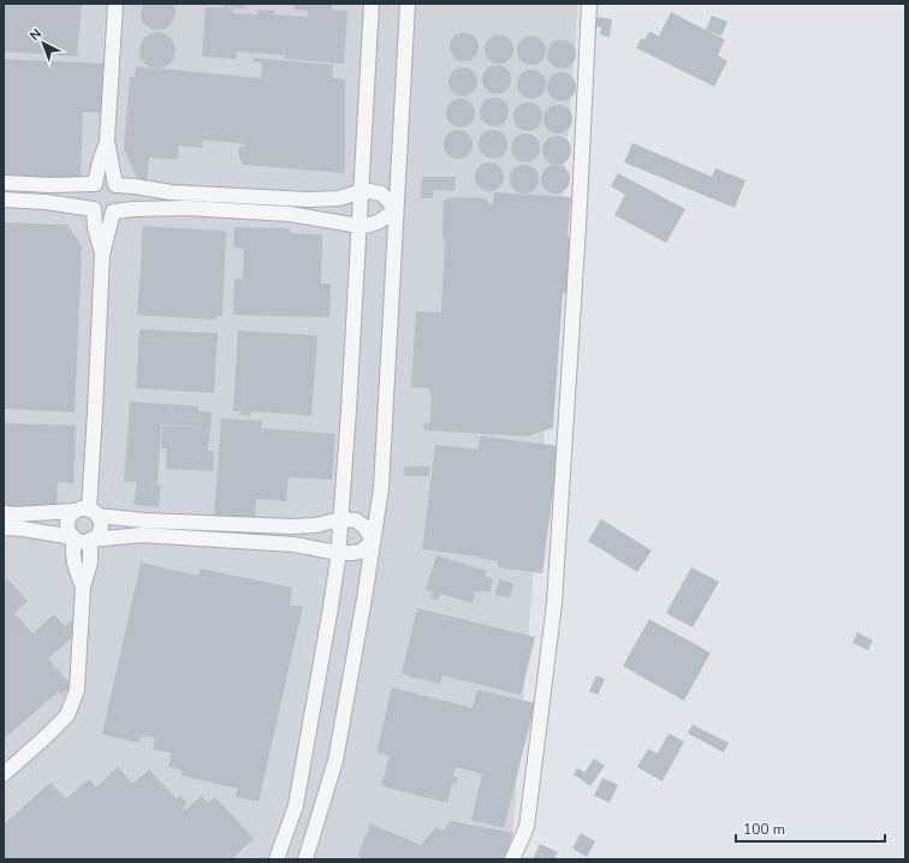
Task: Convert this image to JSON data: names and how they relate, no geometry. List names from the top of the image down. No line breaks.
{"scale_bar":"100 m","north":"top left"}
